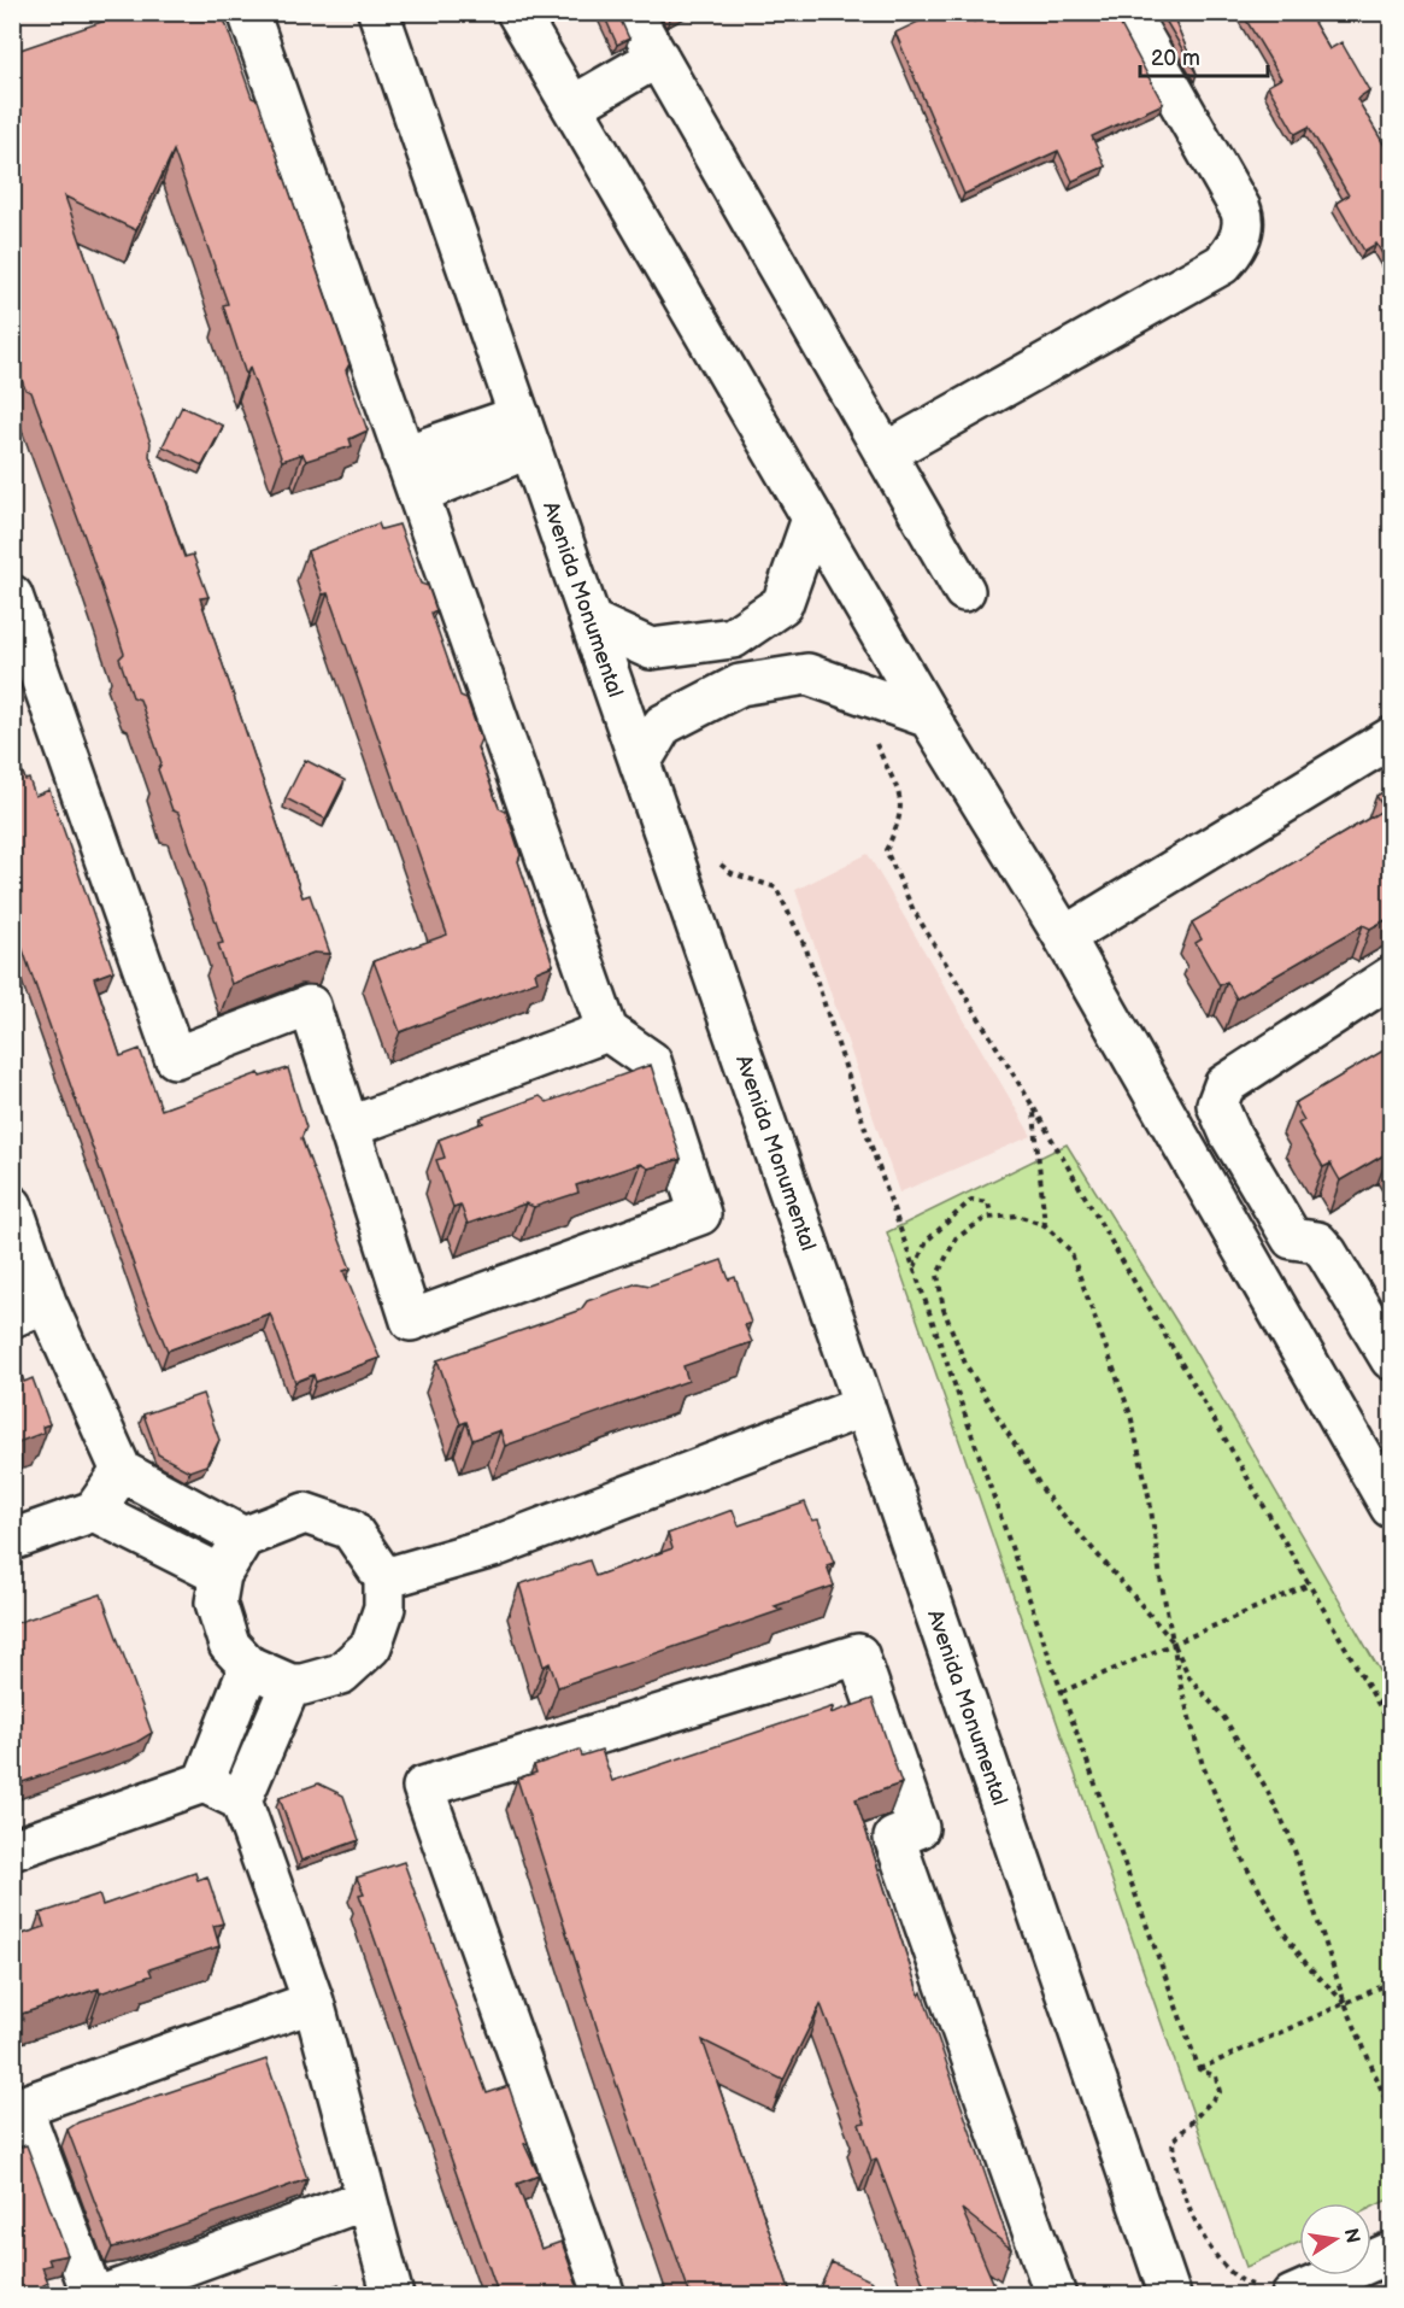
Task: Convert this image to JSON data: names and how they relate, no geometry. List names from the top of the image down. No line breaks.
{"streets":{"street":["Avenida Monumental"]},"scale_bar":"20 m","north":"right"}
